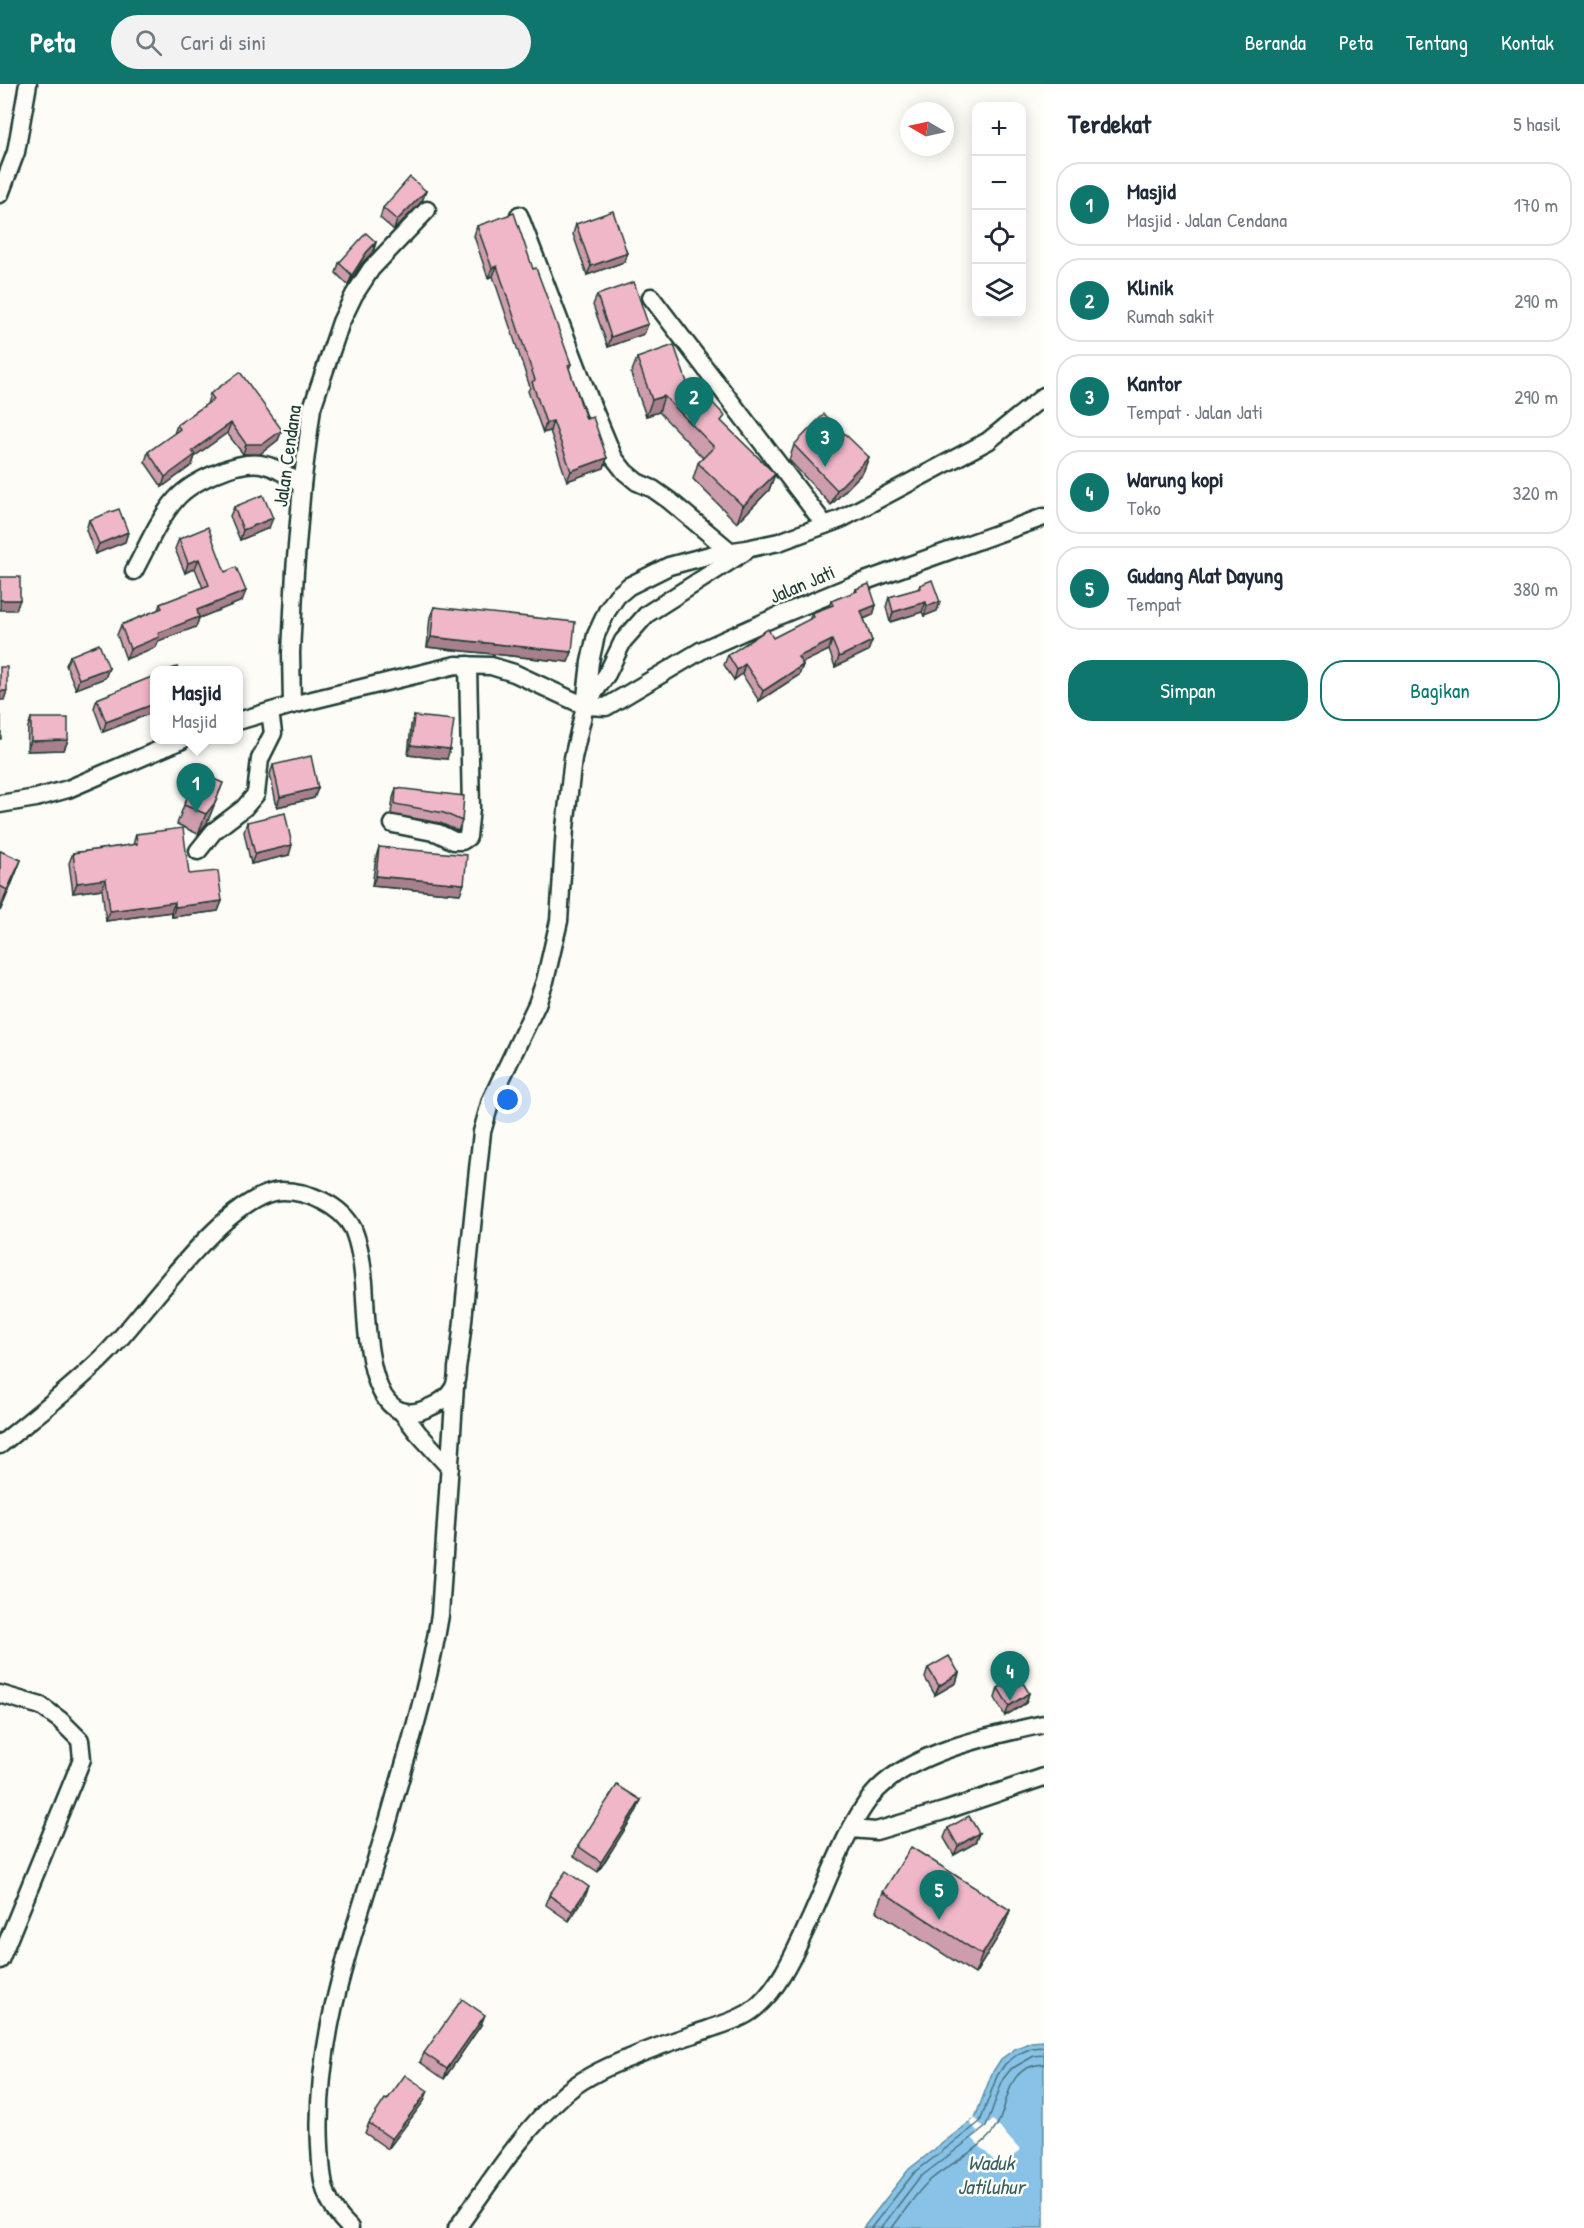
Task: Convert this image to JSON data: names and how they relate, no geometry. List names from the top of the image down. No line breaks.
{"streets":{"street":["Jalan Cendana","Jalan Jati"]},"water":["Waduk Jatiluhur"],"north":"left","page":{"header":"Peta","search":"Cari di sini","nav":["Beranda","Peta","Tentang","Kontak"],"heading":["Terdekat","5 hasil"],"map_buttons":["+","−"],"list":[{"mark":"1","name":"Masjid","note":"Masjid · Jalan Cendana","value":"170 m"},{"mark":"2","name":"Klinik","note":"Rumah sakit","value":"290 m"},{"mark":"3","name":"Kantor","note":"Tempat · Jalan Jati","value":"290 m"},{"mark":"4","name":"Warung kopi","note":"Toko","value":"320 m"},{"mark":"5","name":"Gudang Alat Dayung","note":"Tempat","value":"380 m"}],"pins":["2","3","1","4","5"],"buttons":["Simpan","Bagikan"],"popup":["Masjid","Masjid"]}}
